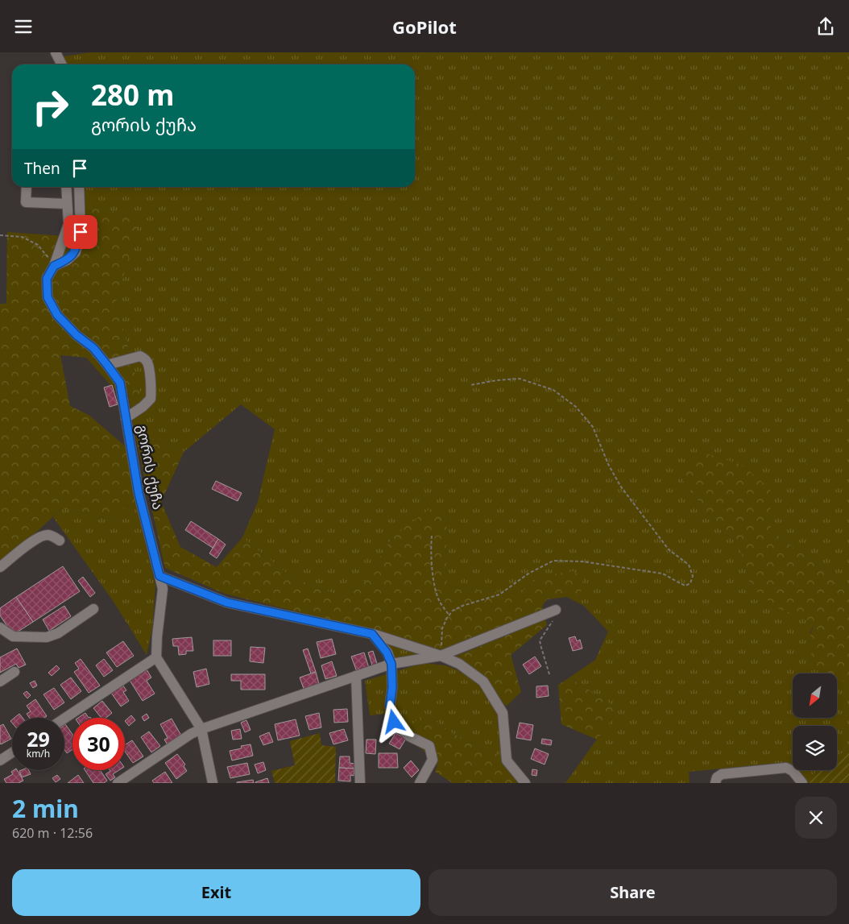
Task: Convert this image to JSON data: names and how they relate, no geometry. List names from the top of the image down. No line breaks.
{"streets":{"street":["გორის ქუჩა"]},"north":"bottom left","page":{"header":"GoPilot","turn":["280 m","გორის ქუჩა"],"then":"Then","speed":"29 km/h","limit":"30","heading":["2 min","620 m · 12:56"],"buttons":["Exit","Share"]}}
